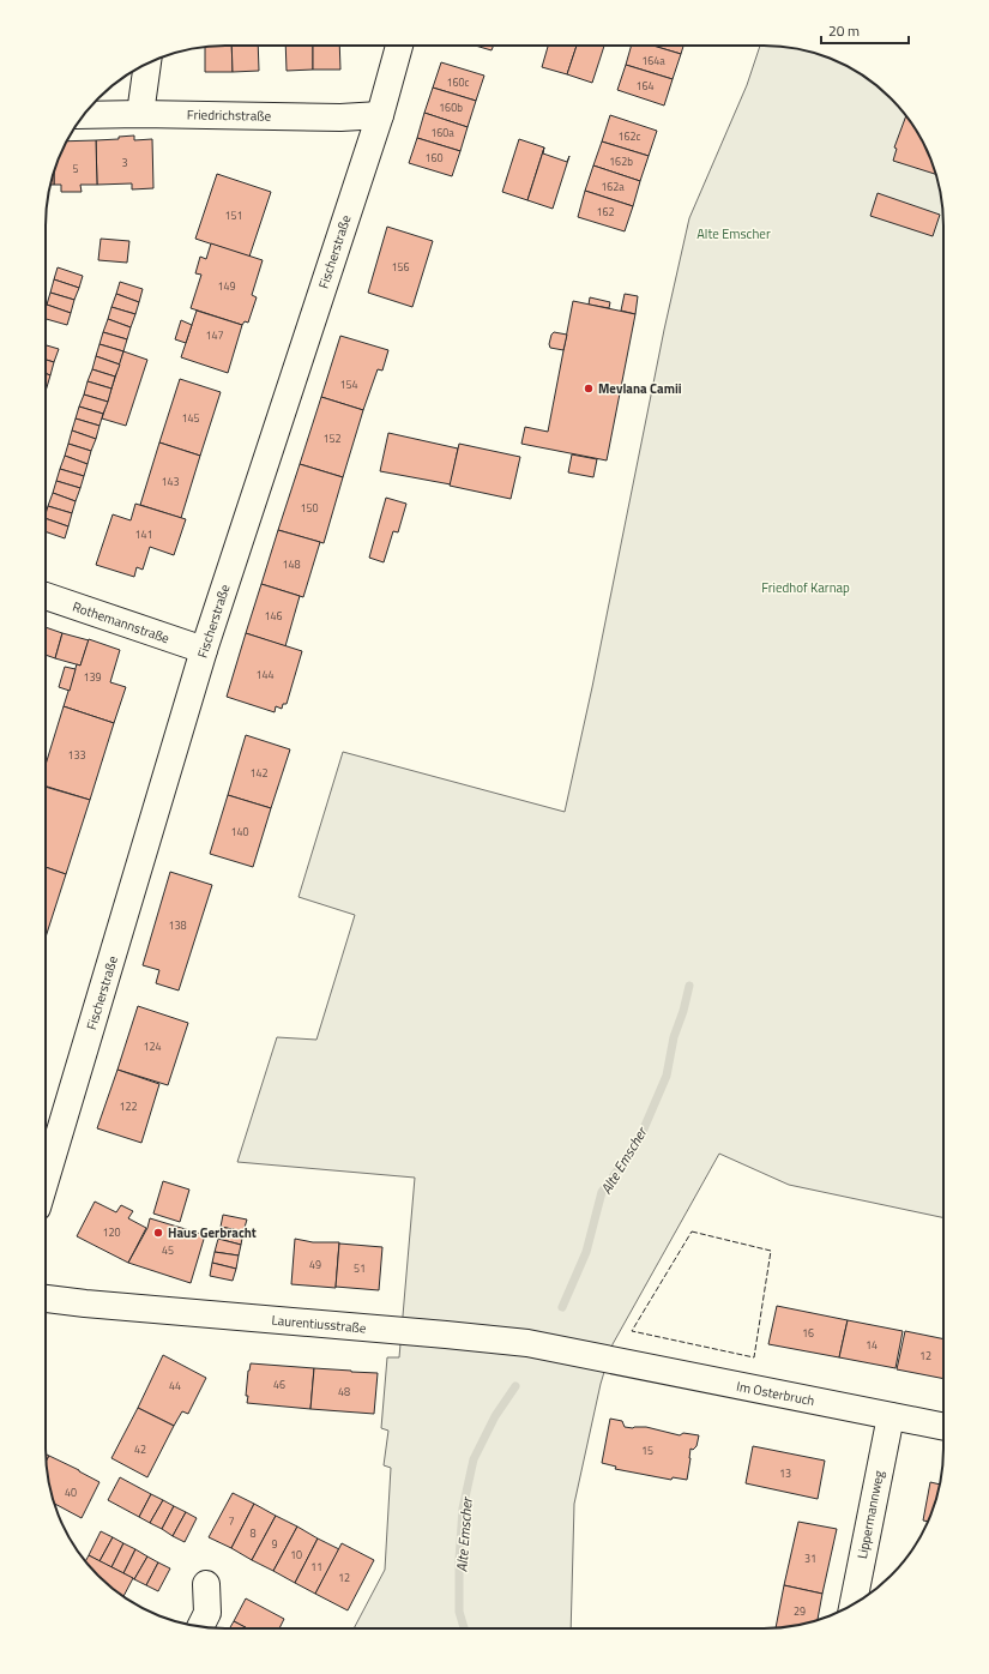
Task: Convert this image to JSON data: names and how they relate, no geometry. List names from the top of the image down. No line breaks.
{"streets":{"street":["Friedrichstraße","Fischerstraße","Rothemannstraße","Laurentiusstraße","Im Osterbruch","Lippermannweg"]},"crossings":[["Friedrichstraße","Fischerstraße"],["Fischerstraße","Rothemannstraße"],["Laurentiusstraße","Im Osterbruch"],["Im Osterbruch","Lippermannweg"]],"water":["Alte Emscher"],"parks":["Alte Emscher","Friedhof Karnap"],"places":["Mevlana Camii","Haus Gerbracht"],"house_numbers":["164a","160c","164","160b","160a","162c","160","162b","3","5","162a","162","151","156","149","147","154","145","152","143","150","141","148","146","144","139","133","142","140","138","124","122","120","45","49","51","16","14","12","46","44","48","42","15","13","40","7","8","9","10","31","11","12","29"],"scale_bar":"20 m"}
